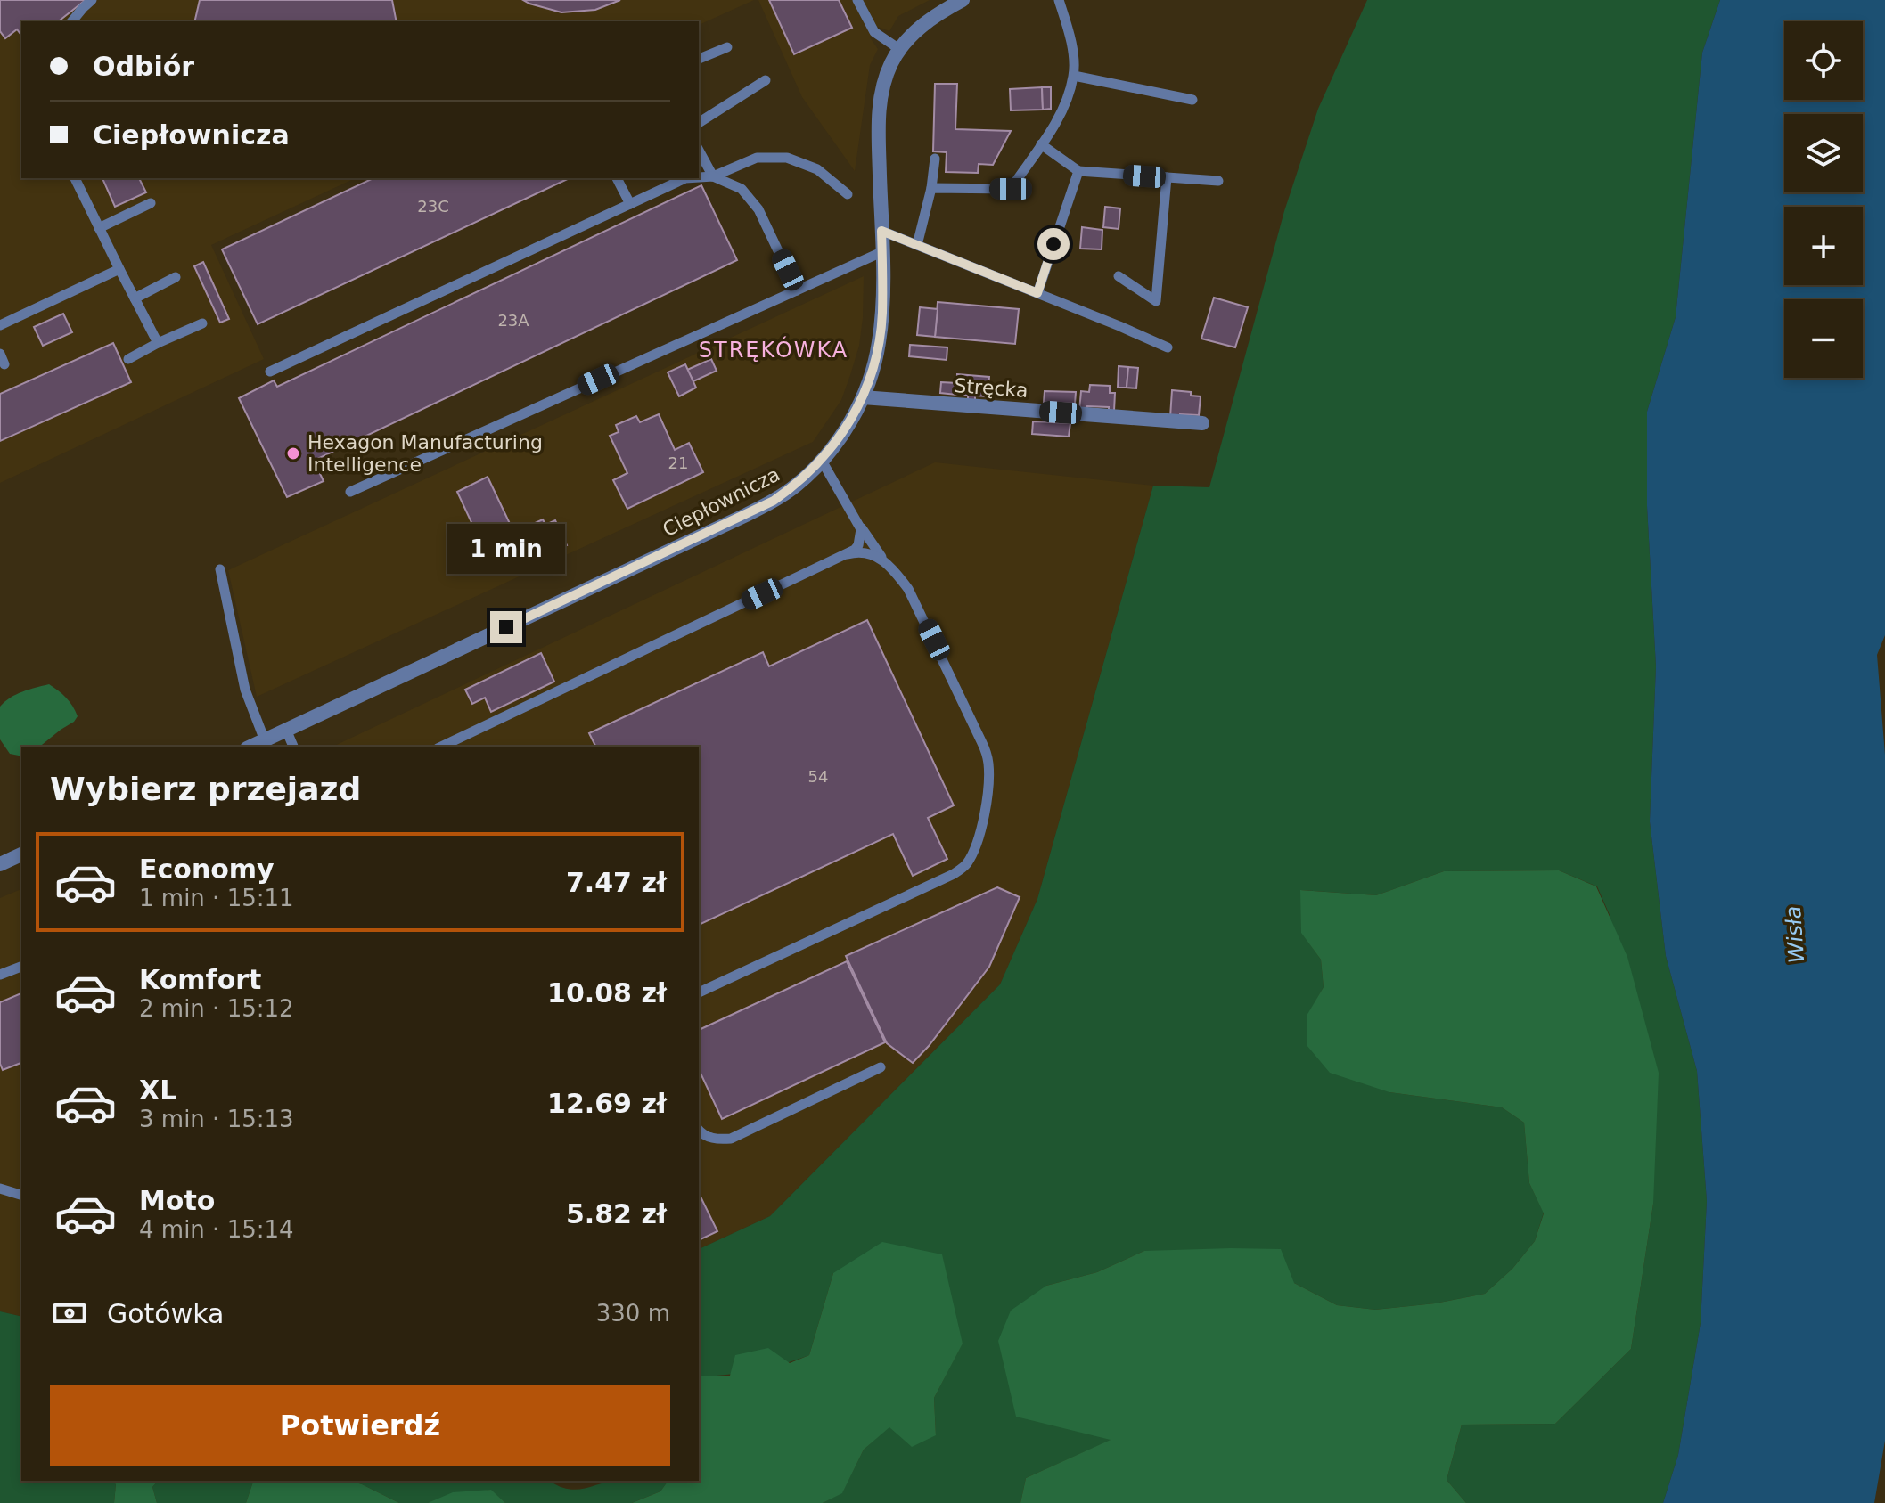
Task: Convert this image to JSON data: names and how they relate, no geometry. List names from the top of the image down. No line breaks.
{"streets":{"street":["Stręcka","Ciepłownicza"]},"crossings":[["Stręcka","Ciepłownicza"]],"districts":["STRĘKÓWKA"],"water":["Wisła"],"places":["Hexagon Manufacturing Intelligence"],"house_numbers":["23C","23A","21","54"],"page":{"map_buttons":["+","−"],"banner":["Odbiór","Ciepłownicza"],"bubble":"1 min","heading":"Wybierz przejazd","list":[{"name":"Economy","note":"1 min · 15:11","value":"7.47 zł"},{"name":"Komfort","note":"2 min · 15:12","value":"10.08 zł"},{"name":"XL","note":"3 min · 15:13","value":"12.69 zł"},{"name":"Moto","note":"4 min · 15:14","value":"5.82 zł"}],"pay":["Gotówka","330 m"],"buttons":"Potwierdź"}}
